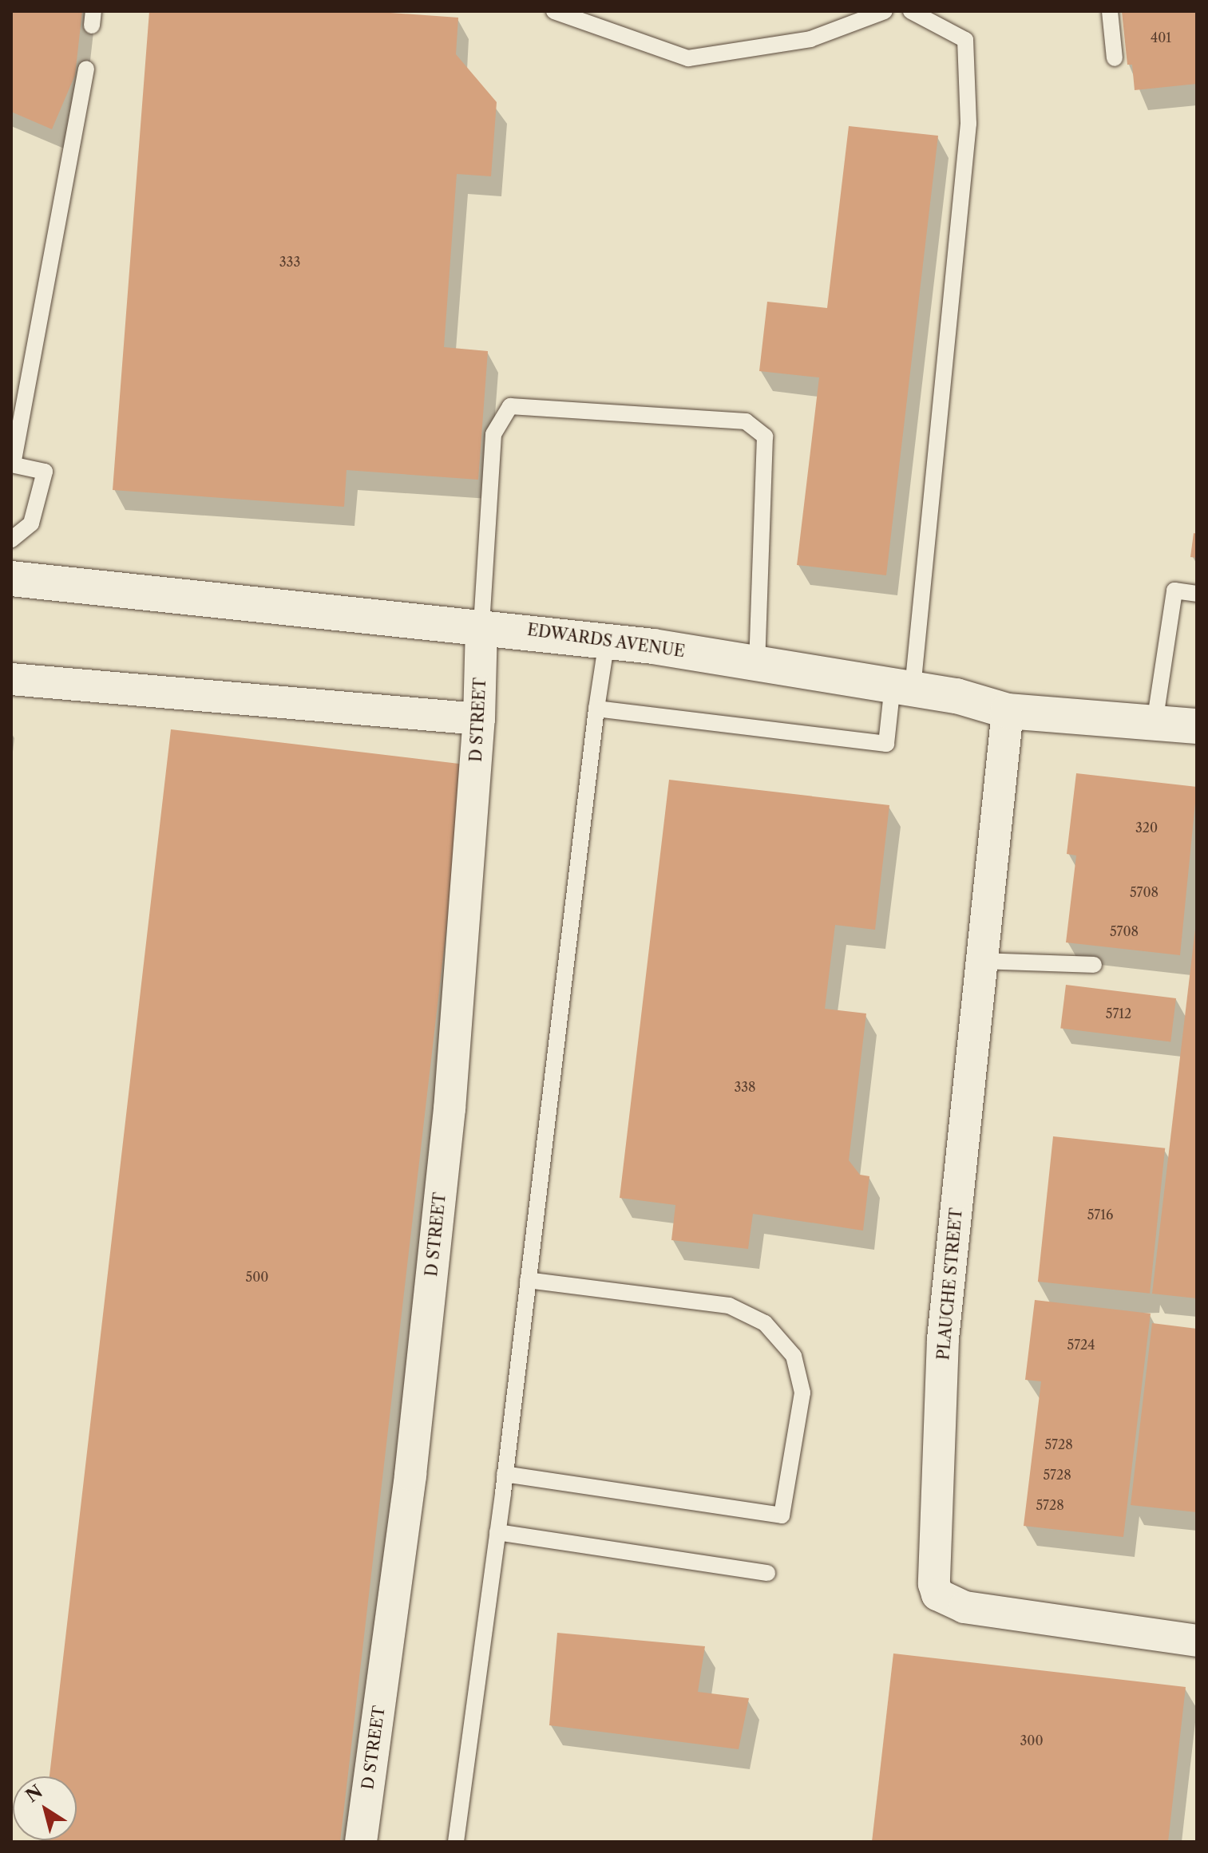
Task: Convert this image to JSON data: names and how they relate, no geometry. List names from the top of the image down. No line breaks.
{"streets":{"street":["EDWARDS AVENUE","D STREET","PLAUCHE STREET"]},"crossings":[["EDWARDS AVENUE","D STREET"],["EDWARDS AVENUE","PLAUCHE STREET"]],"house_numbers":["401","333","320","5708","5708","5712","338","5716","500","5724","5728","5728","5728","300"],"north":"top left"}
